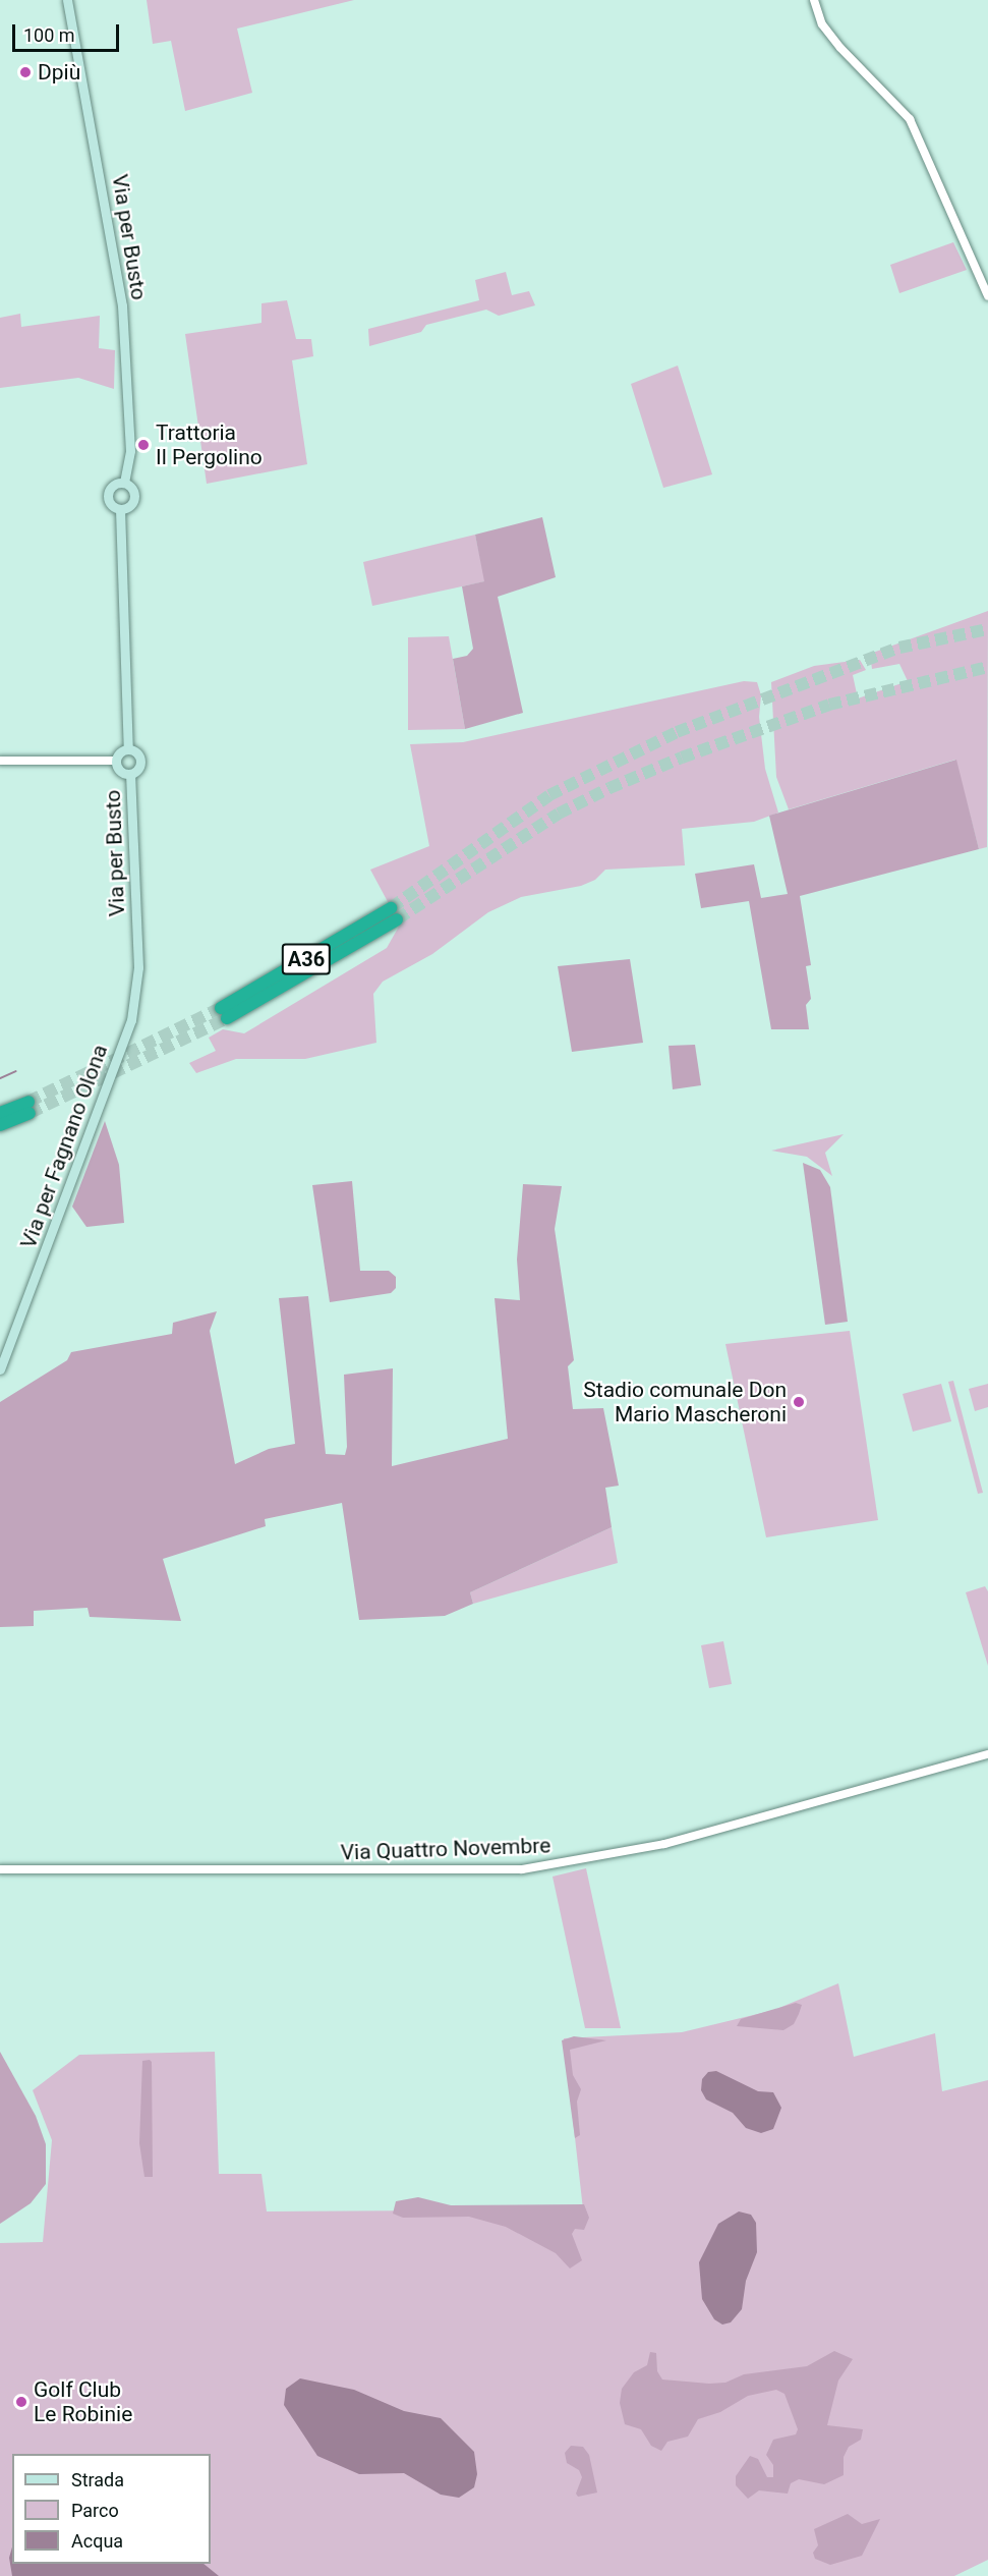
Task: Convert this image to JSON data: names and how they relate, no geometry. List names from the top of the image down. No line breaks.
{"streets":{"highway":["A36"],"main road":["Via per Busto","Via per Fagnano Olona"],"street":["Via Quattro Novembre"]},"crossings":[["Via per Busto","Via per Fagnano Olona"]],"places":["Dpiù","Trattoria Il Pergolino","Stadio comunale Don Mario Mascheroni","Golf Club Le Robinie"],"legend":["Strada","Parco","Acqua"],"scale_bar":"100 m"}
